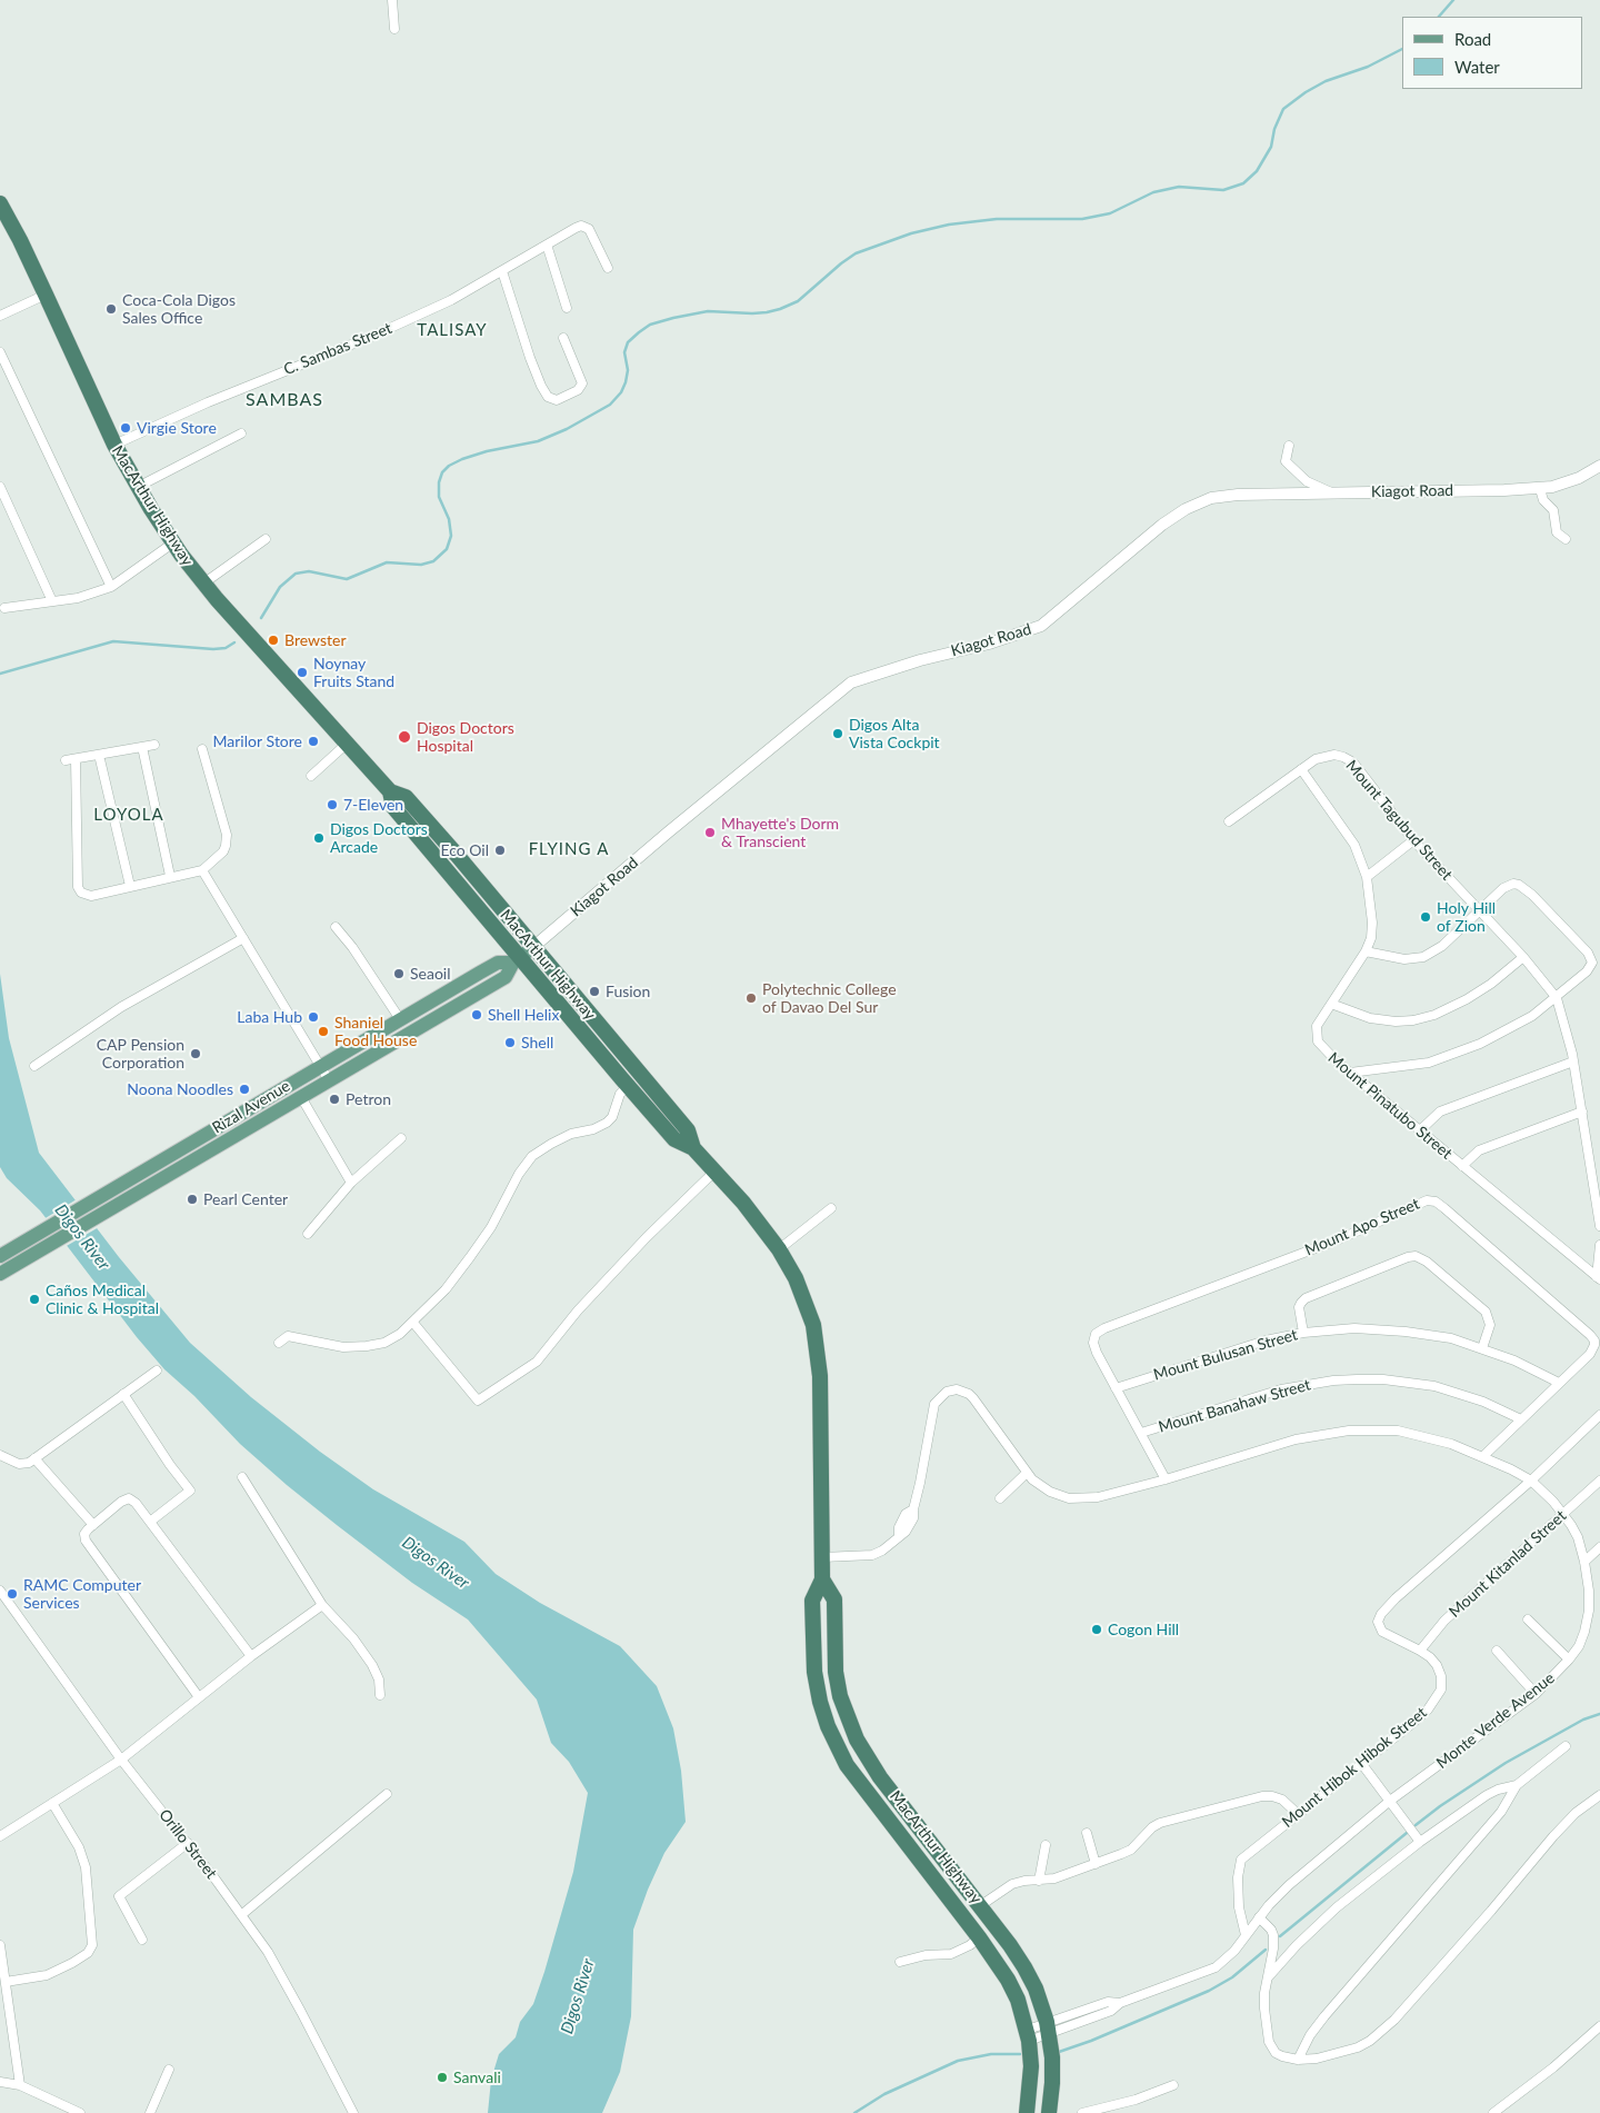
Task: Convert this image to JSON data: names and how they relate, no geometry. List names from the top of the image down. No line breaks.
{"streets":{"highway":["MacArthur Highway"],"main road":["Rizal Avenue"],"street":["C. Sambas Street","Kiagot Road","Mount Tagubud Street","Mount Pinatubo Street","Mount Apo Street","Mount Bulusan Street","Mount Banahaw Street","Mount Kitanlad Street","Monte Verde Avenue","Mount Hibok Hibok Street","Orillo Street"]},"crossings":[["C. Sambas Street","MacArthur Highway"],["Kiagot Road","MacArthur Highway"],["Kiagot Road","Rizal Avenue"],["MacArthur Highway","Rizal Avenue"],["MacArthur Highway","Monte Verde Avenue"],["Mount Tagubud Street","Mount Pinatubo Street"],["Mount Apo Street","Mount Bulusan Street"],["Mount Apo Street","Mount Banahaw Street"],["Mount Apo Street","Monte Verde Avenue"],["Mount Kitanlad Street","Monte Verde Avenue"],["Mount Kitanlad Street","Mount Hibok Hibok Street"],["Monte Verde Avenue","Mount Hibok Hibok Street"]],"districts":["TALISAY","SAMBAS","LOYOLA","FLYING A"],"water":["Digos River"],"places":["Coca-Cola Digos Sales Office","Virgie Store","Brewster","Noynay Fruits Stand","Digos Alta Vista Cockpit","Digos Doctors Hospital","Marilor Store","7-Eleven","Mhayette's Dorm & Transcient","Digos Doctors Arcade","Eco Oil","Holy Hill of Zion","Seaoil","Fusion","Polytechnic College of Davao Del Sur","Shell Helix","Laba Hub","Shaniel Food House","Shell","CAP Pension Corporation","Noona Noodles","Petron","Pearl Center","Caños Medical Clinic & Hospital","RAMC Computer Services","Cogon Hill","Sanvali"],"legend":["Road","Water"]}
